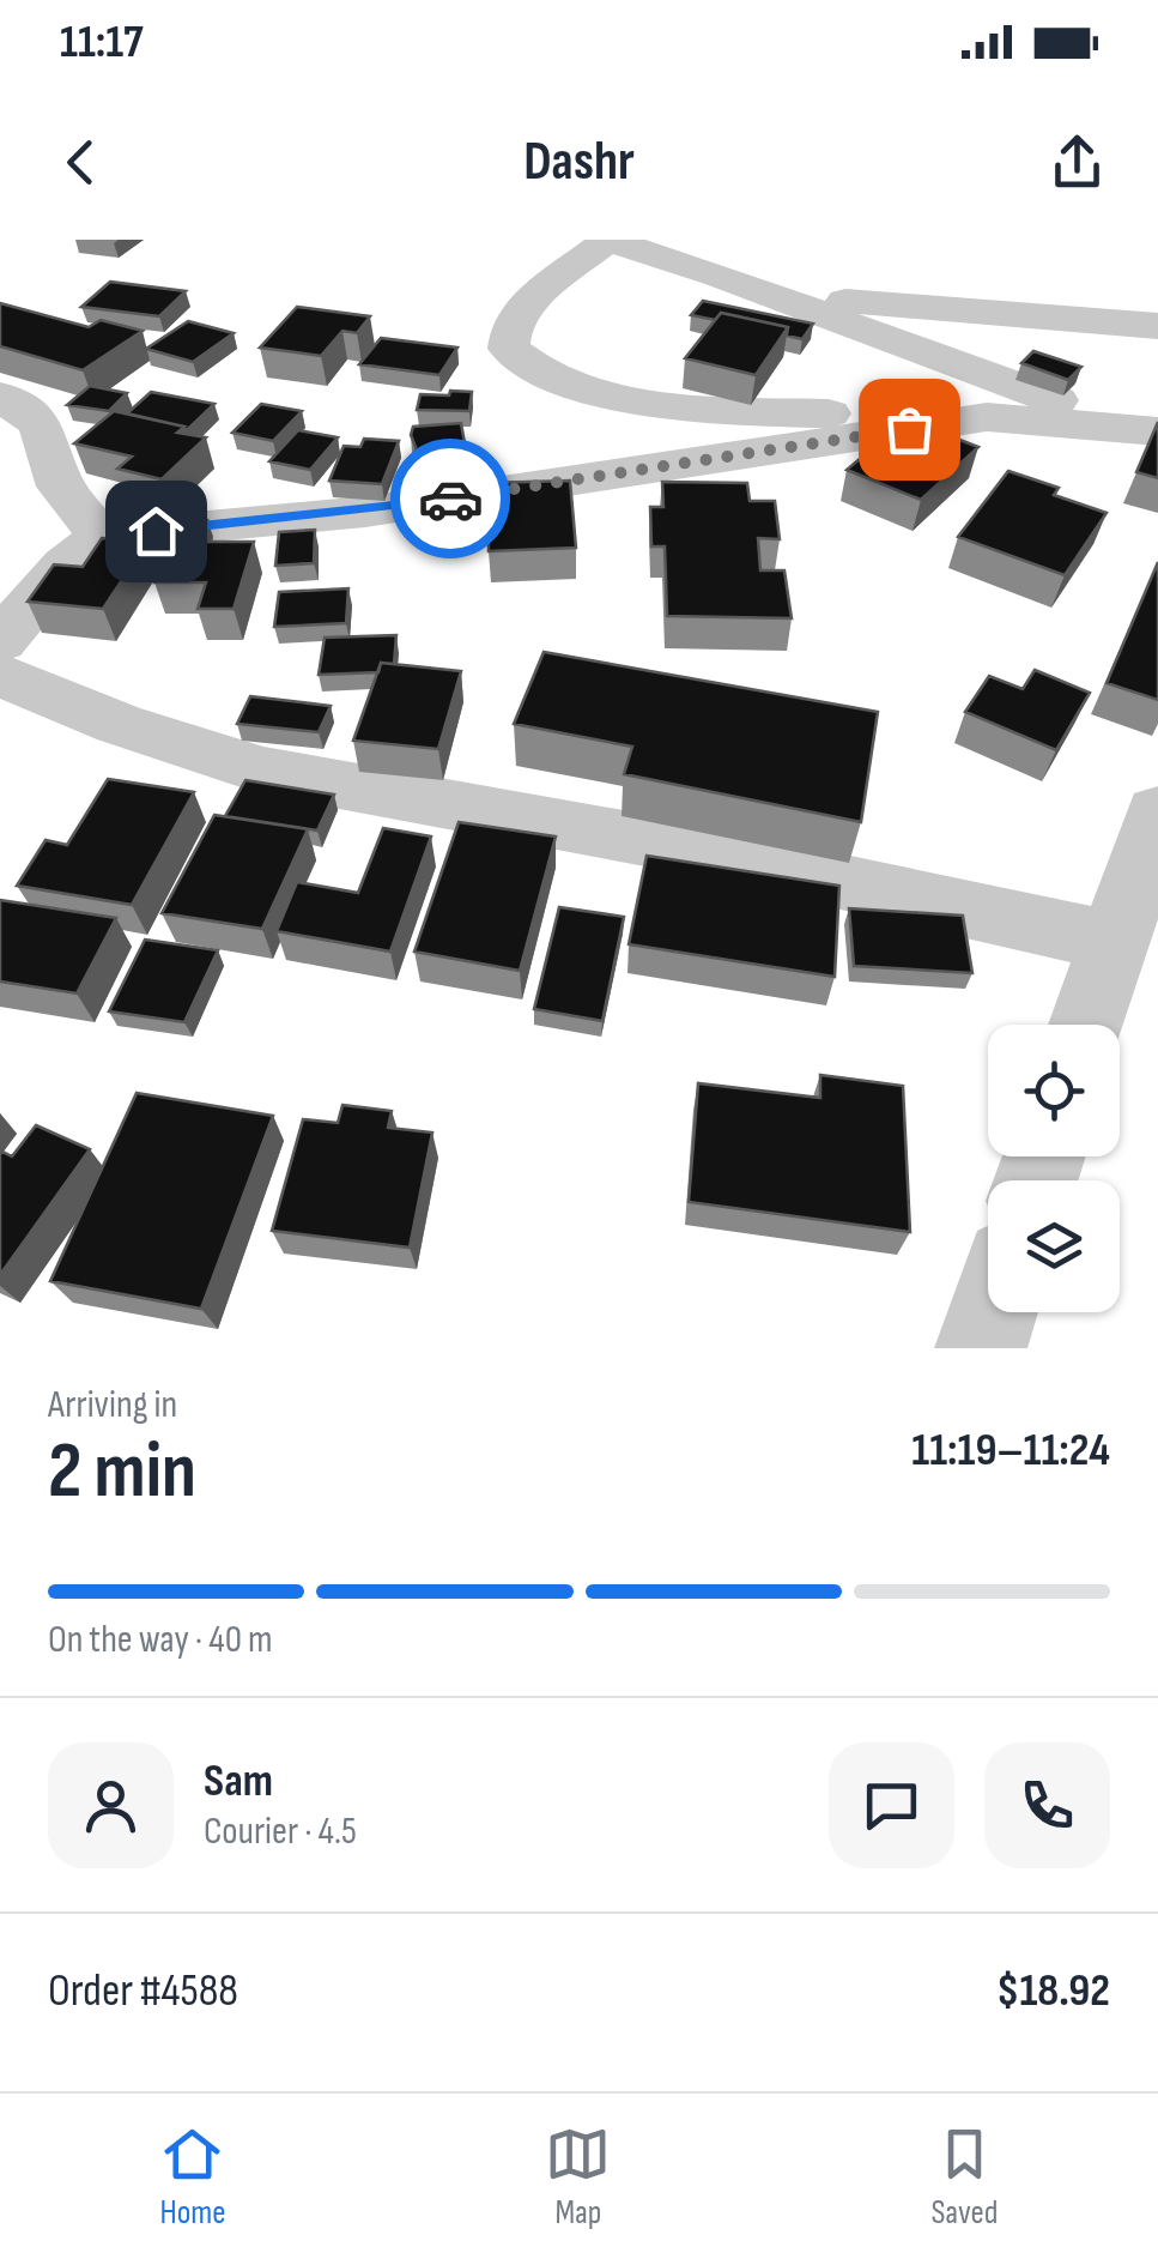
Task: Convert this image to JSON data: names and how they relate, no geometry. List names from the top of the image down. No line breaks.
{"page":{"status":"11:17","header":"Dashr","heading":["2 min","Arriving in","11:19–11:24"],"panel":["Sam","Courier · 4.5","Order #4588","$18.92"],"bar":"On the way · 40 m","tabs":["Home","Map","Saved"]}}
